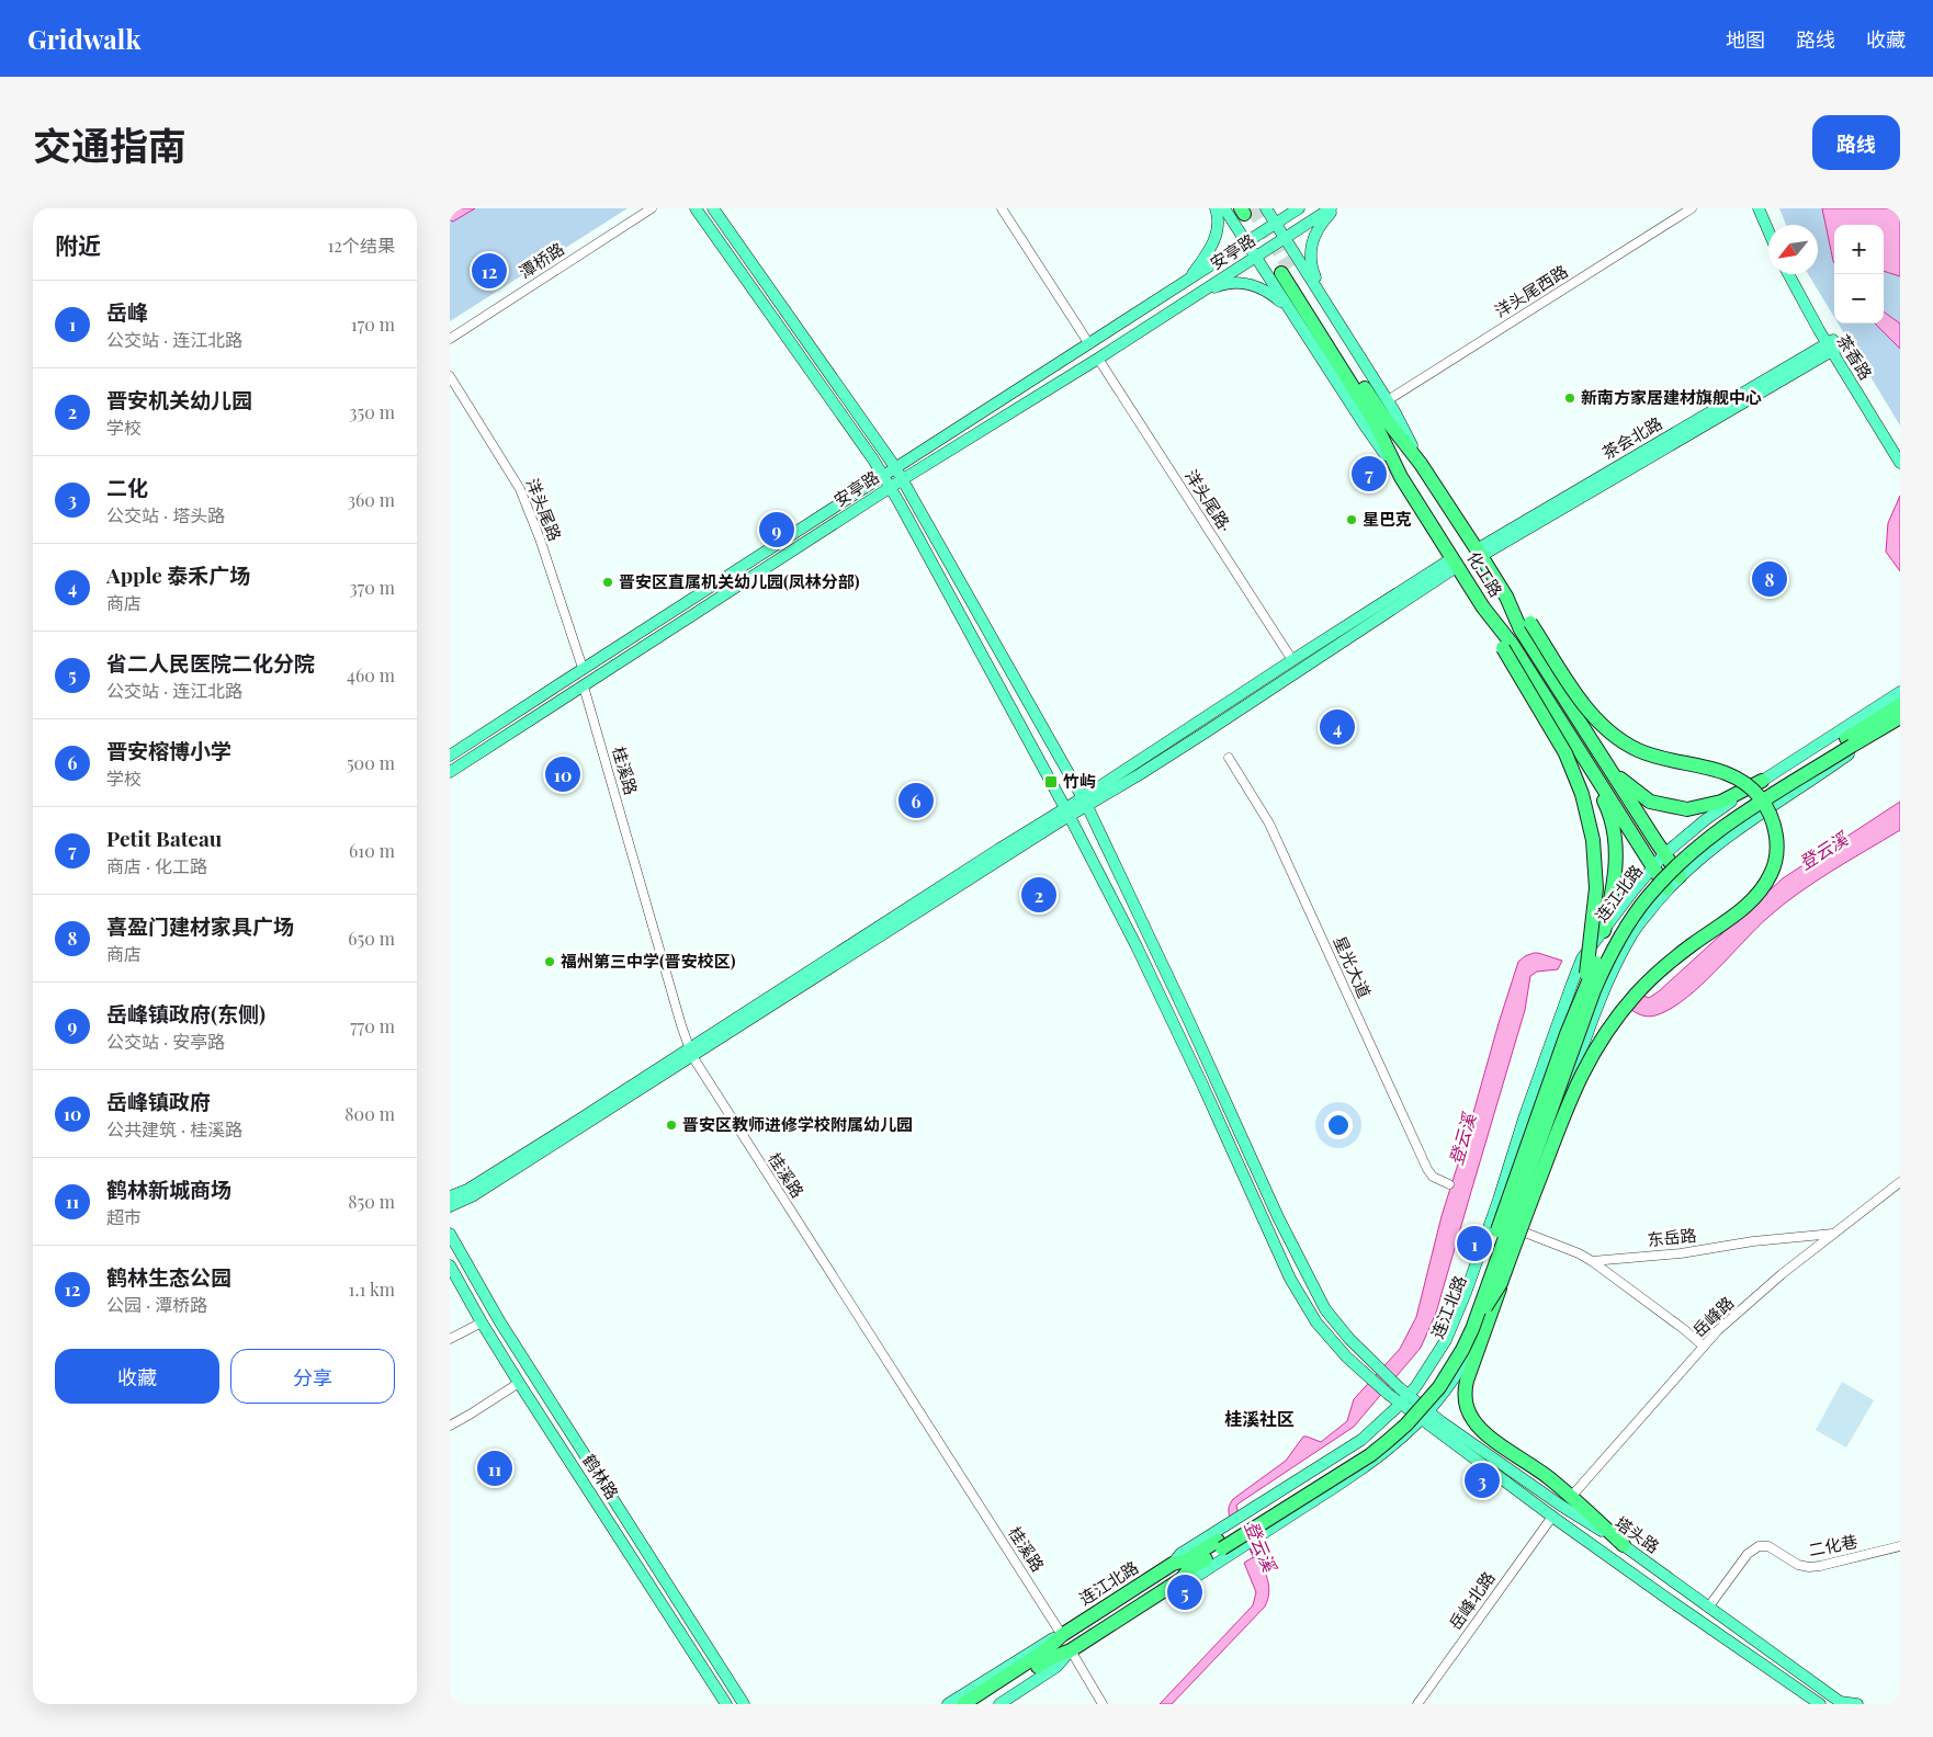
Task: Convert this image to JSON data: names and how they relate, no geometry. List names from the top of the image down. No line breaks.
{"streets":{"highway":["化工路","连江北路"],"main road":["安亭路","茶香路","茶会北路","鹤林路","塔头路"],"street":["潭桥路","洋头尾西路","洋头尾路·","洋头尾路","桂溪路","星光大道","东岳路","岳峰路","二化巷","岳峰北路"]},"crossings":[["安亭路","洋头尾路·"],["安亭路","洋头尾路"],["安亭路","桂溪路"],["茶香路","茶会北路"],["茶会北路","化工路"],["桂溪路","连江北路"],["东岳路","岳峰路"],["塔头路","二化巷"],["塔头路","岳峰北路"]],"districts":["桂溪社区"],"water":["登云溪"],"places":{"other":["新南方家居建材旗舰中心","星巴克","晋安区直属机关幼儿园(凤林分部)","福州第三中学(晋安校区)","晋安区教师进修学校附属幼儿园"],"transit":["竹屿"]},"north":"bottom left","page":{"header":"Gridwalk","nav":["地图","路线","收藏"],"title":"交通指南","buttons":["路线",["收藏","分享"]],"heading":["附近","12个结果"],"map_buttons":["+","−"],"pins":["12","7","9","8","4","10","6","2","1","11","3","5"],"list":[{"mark":"1","name":"岳峰","note":"公交站 · 连江北路","value":"170 m"},{"mark":"2","name":"晋安机关幼儿园","note":"学校","value":"350 m"},{"mark":"3","name":"二化","note":"公交站 · 塔头路","value":"360 m"},{"mark":"4","name":"Apple 泰禾广场","note":"商店","value":"370 m"},{"mark":"5","name":"省二人民医院二化分院","note":"公交站 · 连江北路","value":"460 m"},{"mark":"6","name":"晋安榕博小学","note":"学校","value":"500 m"},{"mark":"7","name":"Petit Bateau","note":"商店 · 化工路","value":"610 m"},{"mark":"8","name":"喜盈门建材家具广场","note":"商店","value":"650 m"},{"mark":"9","name":"岳峰镇政府(东侧)","note":"公交站 · 安亭路","value":"770 m"},{"mark":"10","name":"岳峰镇政府","note":"公共建筑 · 桂溪路","value":"800 m"},{"mark":"11","name":"鹤林新城商场","note":"超市","value":"850 m"},{"mark":"12","name":"鹤林生态公园","note":"公园 · 潭桥路","value":"1.1 km"}]}}
